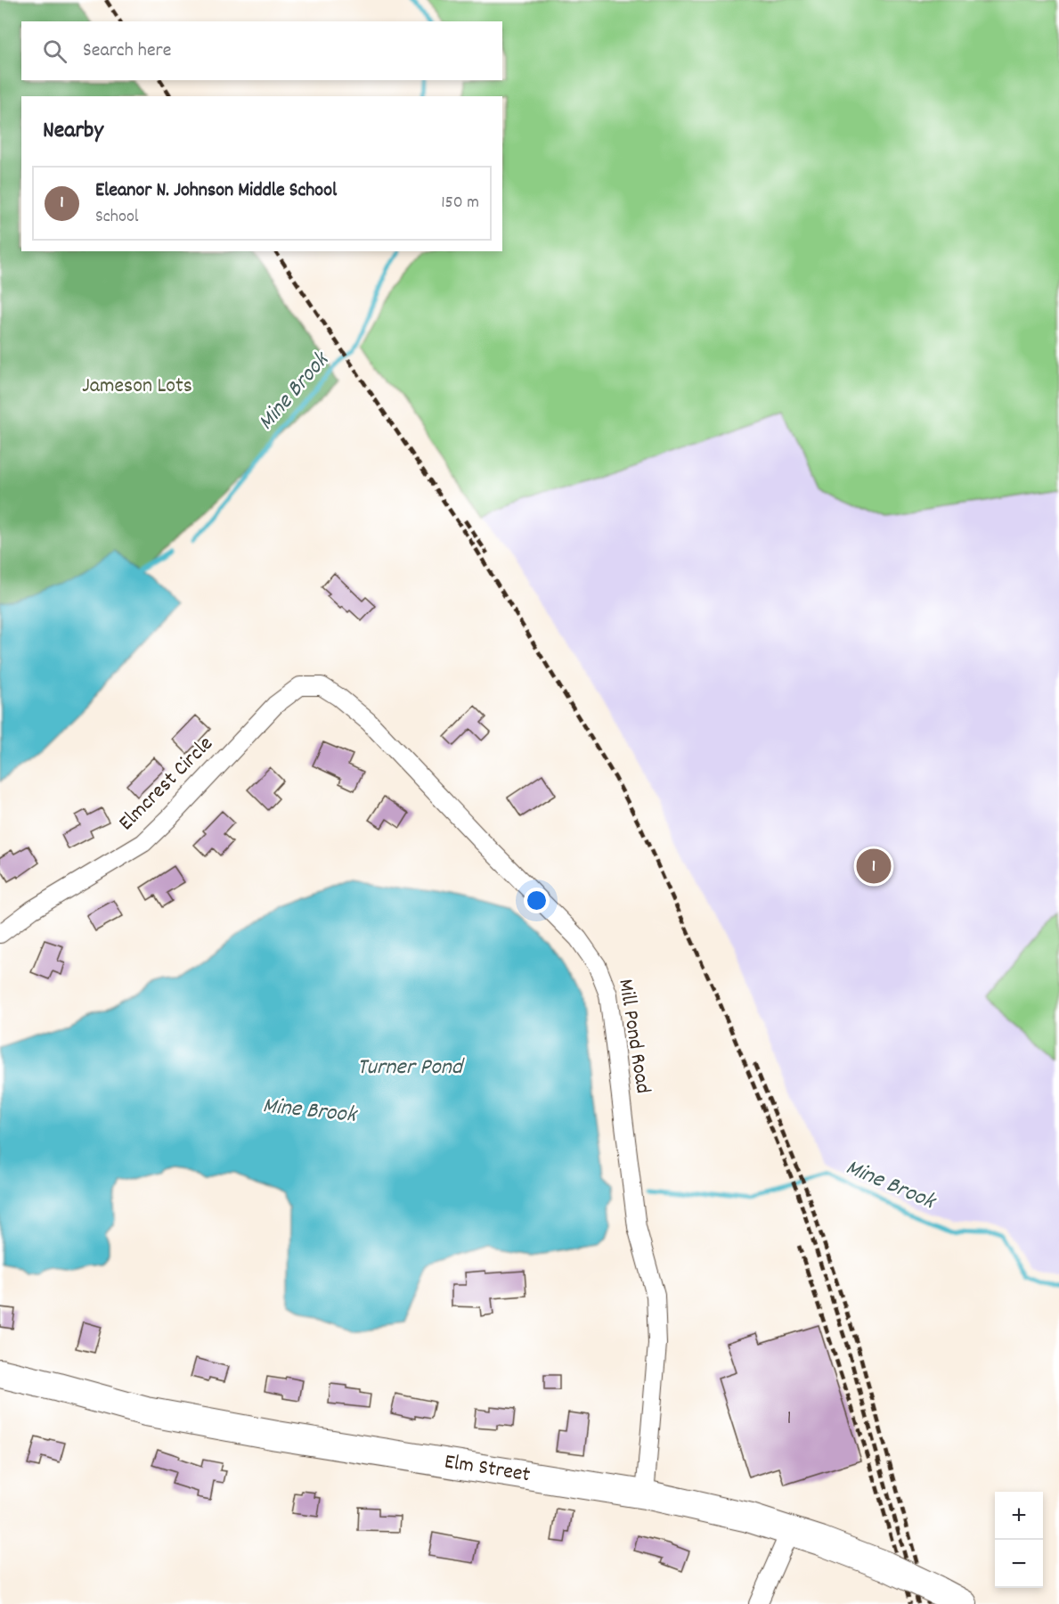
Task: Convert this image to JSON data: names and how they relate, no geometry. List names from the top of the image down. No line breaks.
{"streets":{"main road":["Elm Street"],"street":["Elmcrest Circle","Mill Pond Road"]},"crossings":[["Elmcrest Circle","Mill Pond Road"],["Mill Pond Road","Elm Street"]],"water":["Mine Brook","Turner Pond"],"parks":["Jameson Lots"],"house_numbers":["1"],"page":{"search":"Search here","heading":"Nearby","list":[{"mark":"1","name":"Eleanor N. Johnson Middle School","note":"School","value":"150 m"}],"pins":"1","map_buttons":["+","−"]}}
